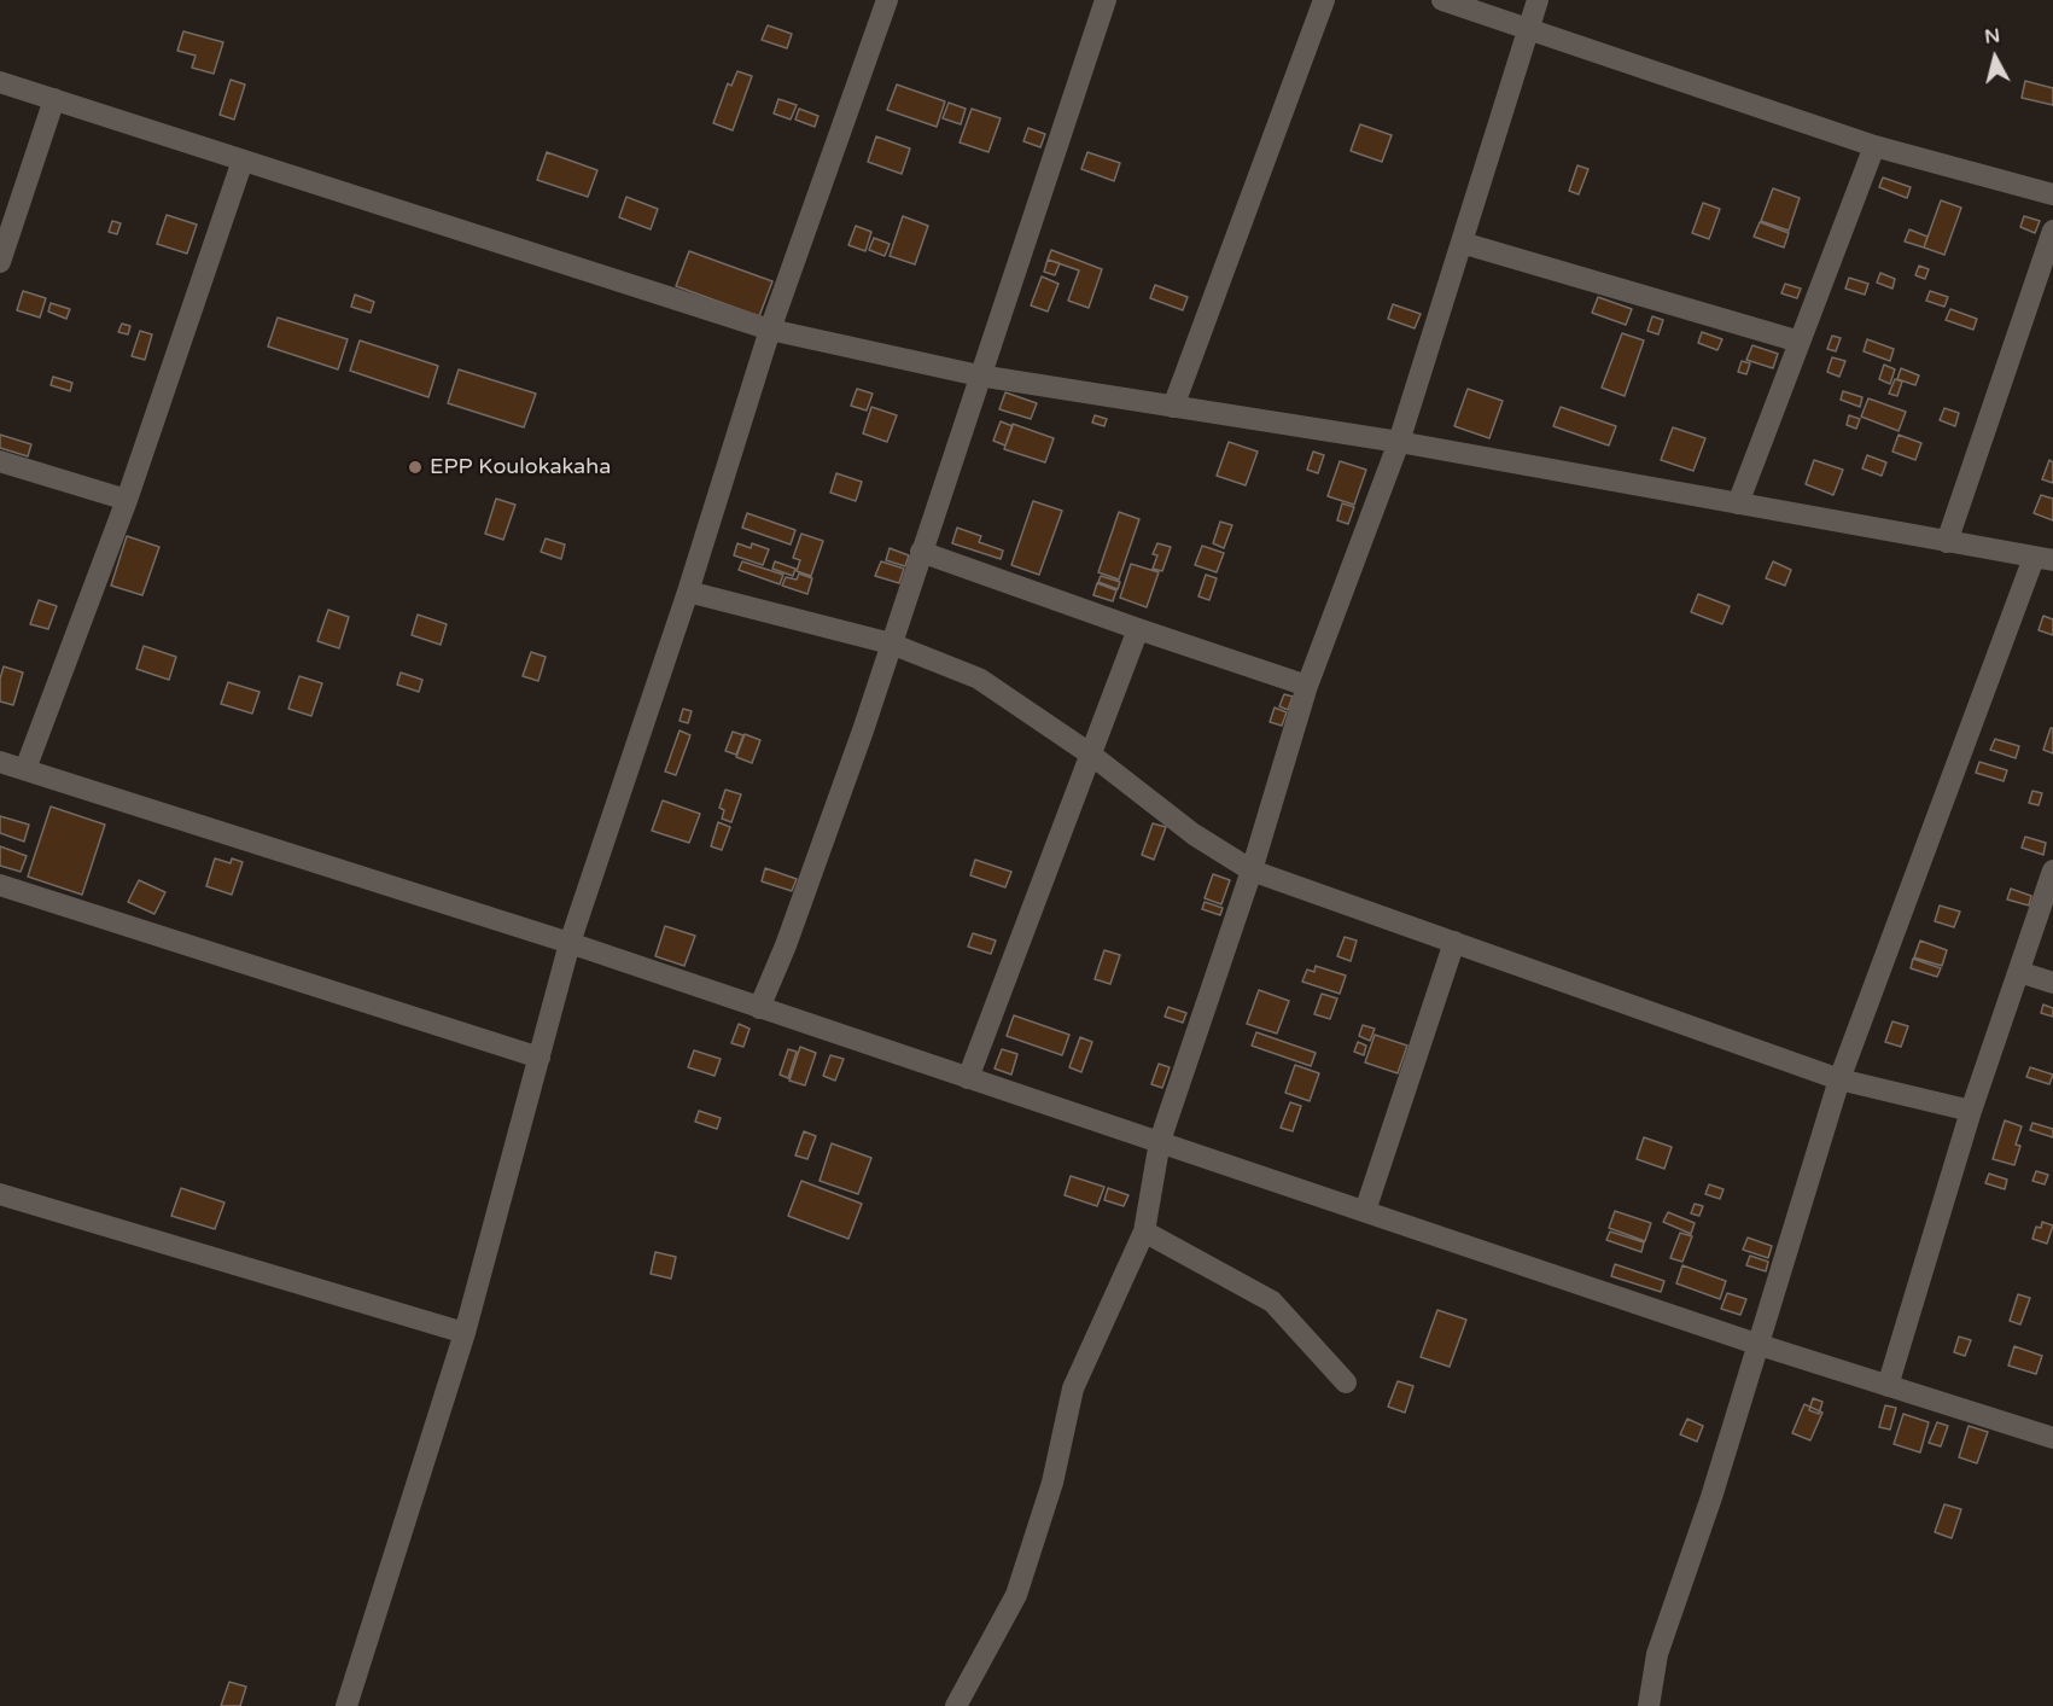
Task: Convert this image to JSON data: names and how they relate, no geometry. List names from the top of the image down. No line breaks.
{"places":["EPP Koulokakaha"],"north":"top"}
